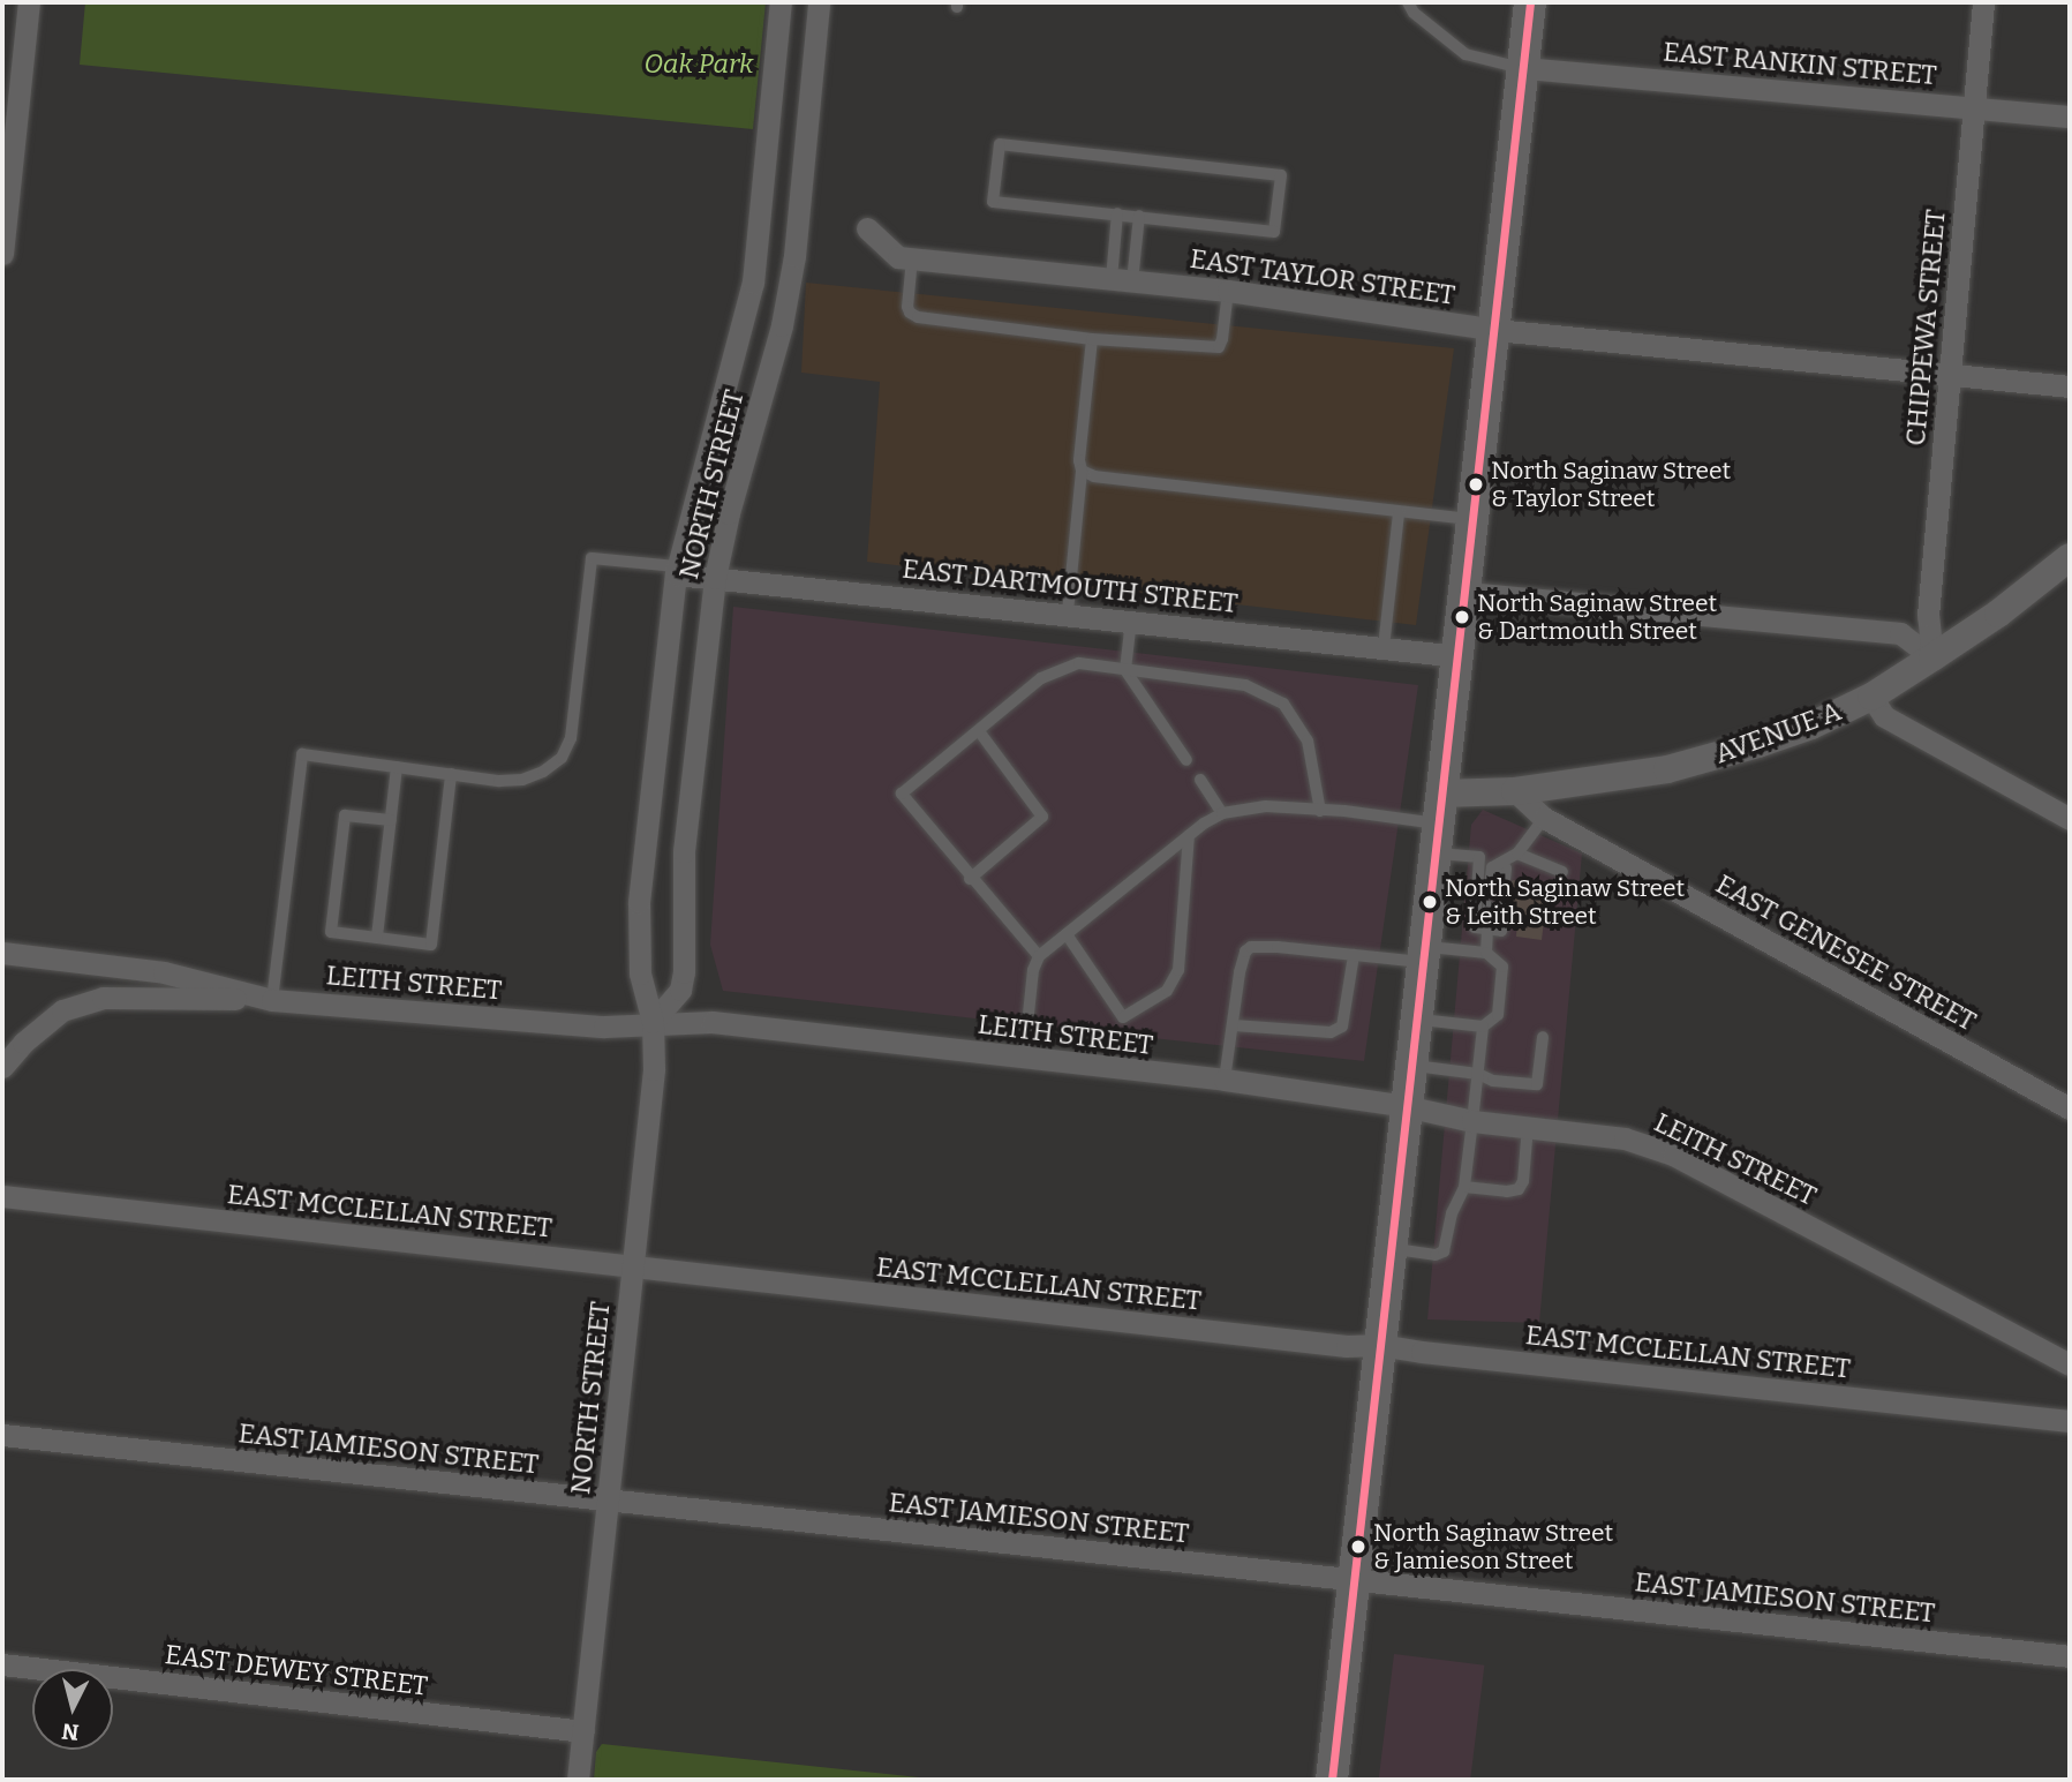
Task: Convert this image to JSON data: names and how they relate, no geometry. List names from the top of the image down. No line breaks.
{"streets":{"street":["EAST RANKIN STREET","EAST TAYLOR STREET","CHIPPEWA STREET","NORTH STREET","EAST DARTMOUTH STREET","AVENUE A","EAST GENESEE STREET","LEITH STREET","EAST MCCLELLAN STREET","EAST JAMIESON STREET","EAST DEWEY STREET"]},"crossings":[["EAST RANKIN STREET","CHIPPEWA STREET"],["EAST TAYLOR STREET","CHIPPEWA STREET"],["CHIPPEWA STREET","AVENUE A"],["NORTH STREET","EAST DARTMOUTH STREET"],["NORTH STREET","LEITH STREET"],["NORTH STREET","EAST MCCLELLAN STREET"],["NORTH STREET","EAST JAMIESON STREET"],["NORTH STREET","EAST DEWEY STREET"],["AVENUE A","EAST GENESEE STREET"]],"parks":["Oak Park"],"places":["North Saginaw Street & Taylor Street","North Saginaw Street & Dartmouth Street","North Saginaw Street & Leith Street","North Saginaw Street & Jamieson Street"],"north":"bottom"}
